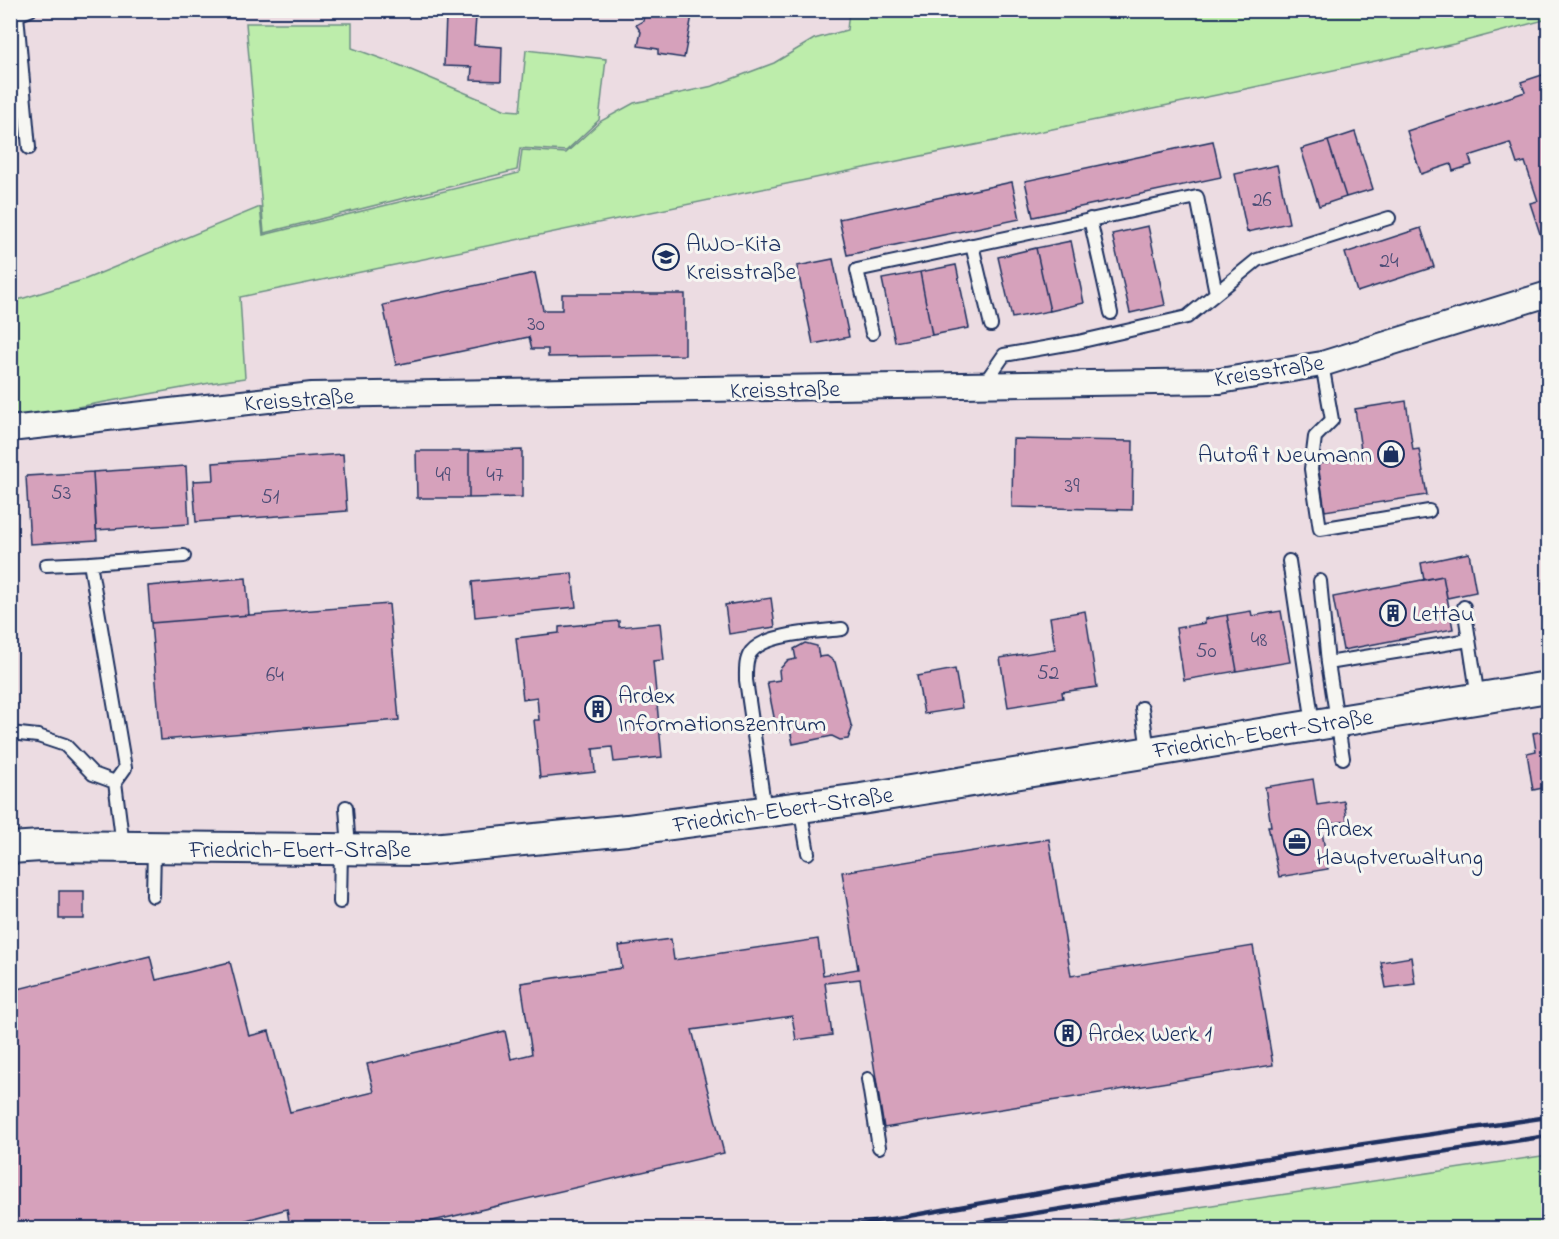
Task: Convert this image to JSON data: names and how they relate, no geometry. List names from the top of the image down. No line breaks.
{"streets":{"street":["Kreisstraße","Friedrich-Ebert-Straße"]},"places":{"school or university":["AWO-Kita Kreisstraße"],"shop":["Autofit Neumann"],"building":["Lettau","Ardex Informationszentrum","Ardex Werk 1"],"office":["Ardex Hauptverwaltung"]},"house_numbers":["26","24","30","49","47","39","53","51","48","50","52","64"]}
